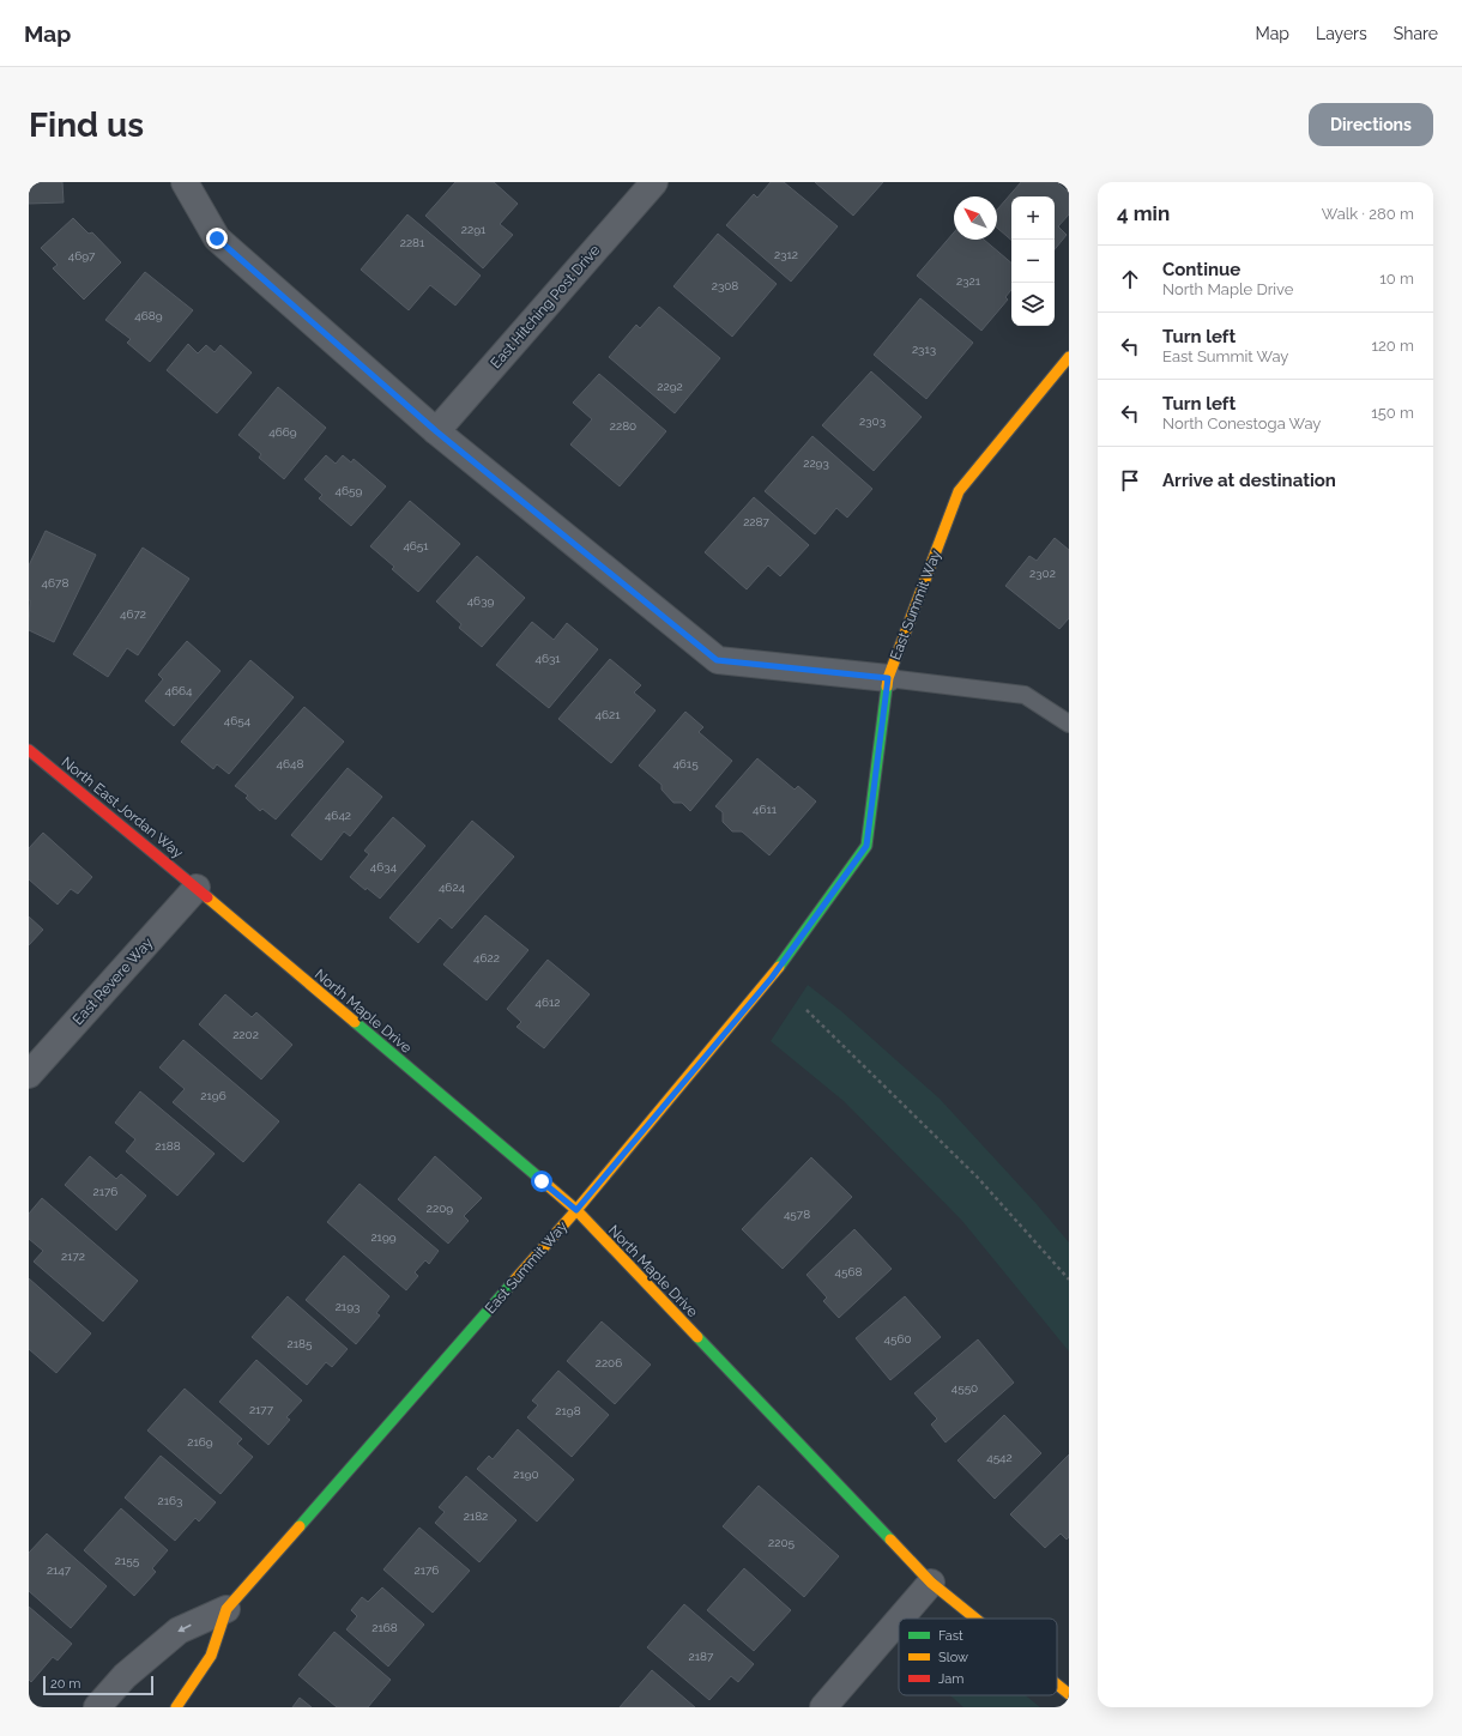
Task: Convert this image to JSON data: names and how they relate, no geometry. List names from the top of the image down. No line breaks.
{"streets":{"street":["East Hitching Post Drive","East Summit Way","North East Jordan Way","East Revere Way","North Maple Drive"]},"crossings":[["East Summit Way","North Maple Drive"],["North East Jordan Way","East Revere Way"],["North East Jordan Way","North Maple Drive"],["East Revere Way","North Maple Drive"]],"house_numbers":["2291","2281","2312","4697","2321","2308","4689","2313","2292","2303","2280","4669","2293","4659","2287","4651","2302","4678","4639","4672","4631","4664","4621","4654","4648","4615","4611","4642","4634","4624","4622","4612","2202","2196","2188","2176","2209","4578","2199","2172","4568","2193","4560","2185","2206","4550","2177","2198","2169","4542","2190","2163","2182","2205","2155","2147","2176","2168","2187"],"legend":["Fast","Slow","Jam"],"scale_bar":"20 m","north":"top left","page":{"header":"Map","nav":["Map","Layers","Share"],"buttons":"Directions","title":"Find us","heading":["4 min","Walk · 280 m"],"map_buttons":["+","−"],"list":[["Continue","North Maple Drive","10 m"],["Turn left","East Summit Way","120 m"],["Turn left","North Conestoga Way","150 m"],"Arrive at destination"],"scale":"20 m"}}
